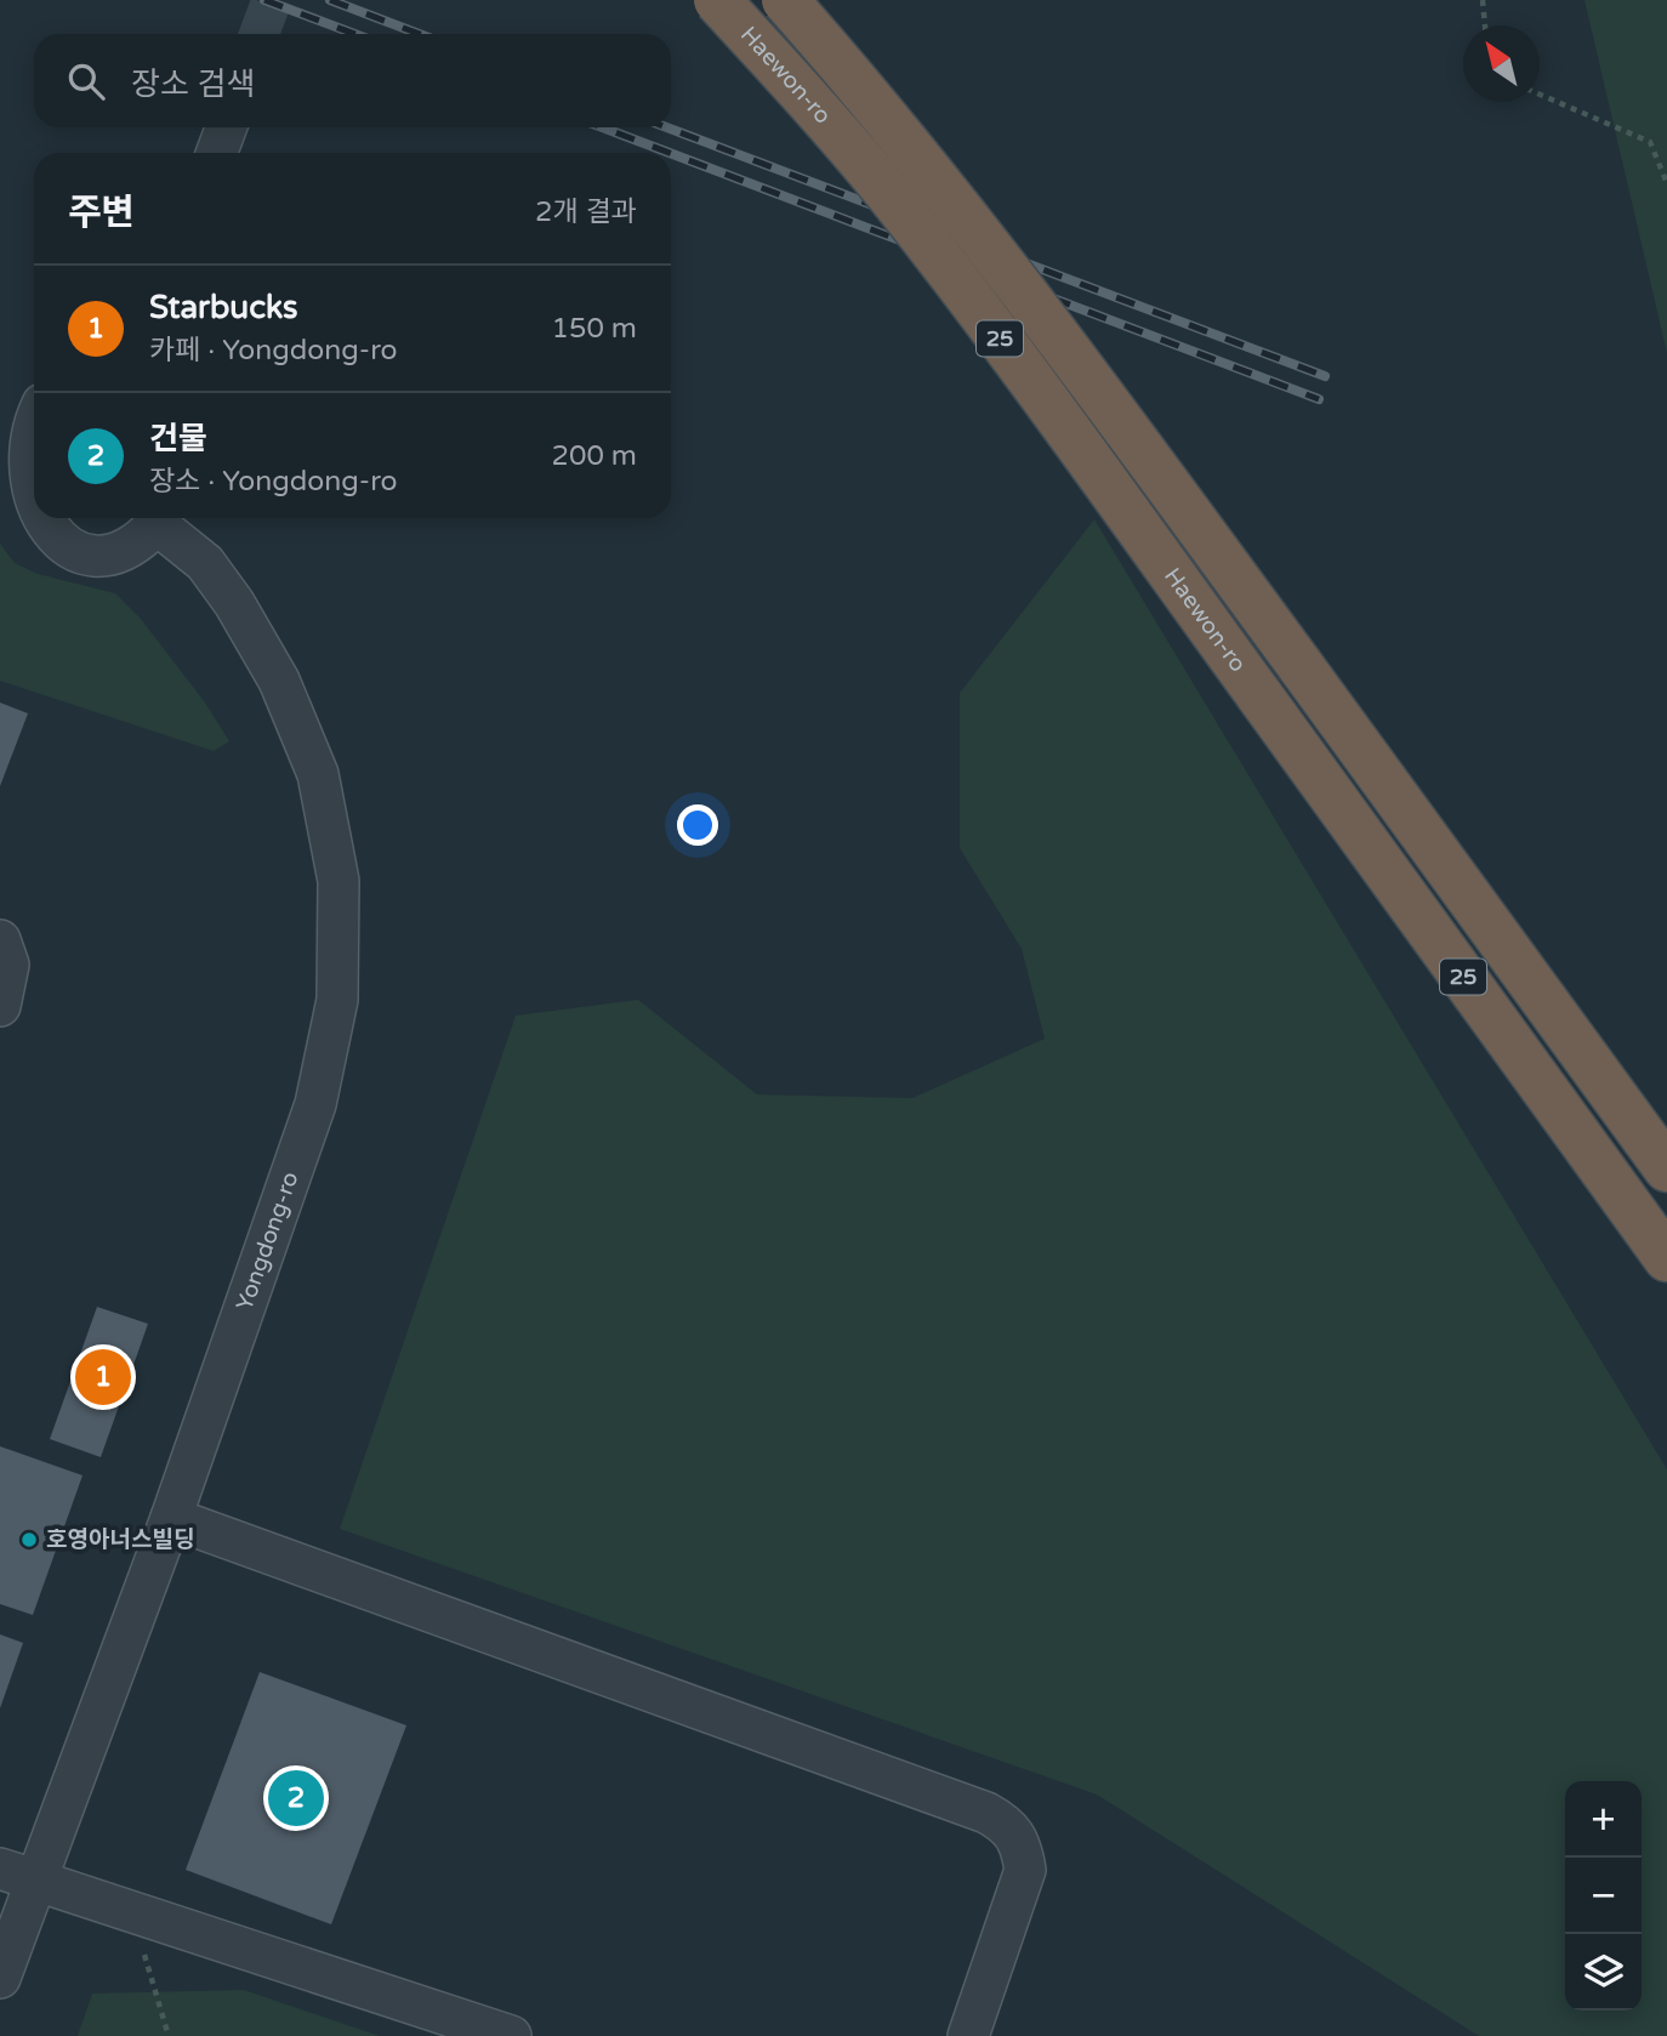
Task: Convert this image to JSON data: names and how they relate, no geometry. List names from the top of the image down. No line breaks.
{"streets":{"highway":["Haewon-ro","25"],"street":["Yongdong-ro"]},"places":["호영아너스빌딩"],"north":"top left","page":{"search":"장소 검색","heading":["주변","2개 결과"],"list":[{"mark":"1","name":"Starbucks","note":"카페 · Yongdong-ro","value":"150 m"},{"mark":"2","name":"건물","note":"장소 · Yongdong-ro","value":"200 m"}],"pins":["1","2"],"map_buttons":["+","−"]}}
